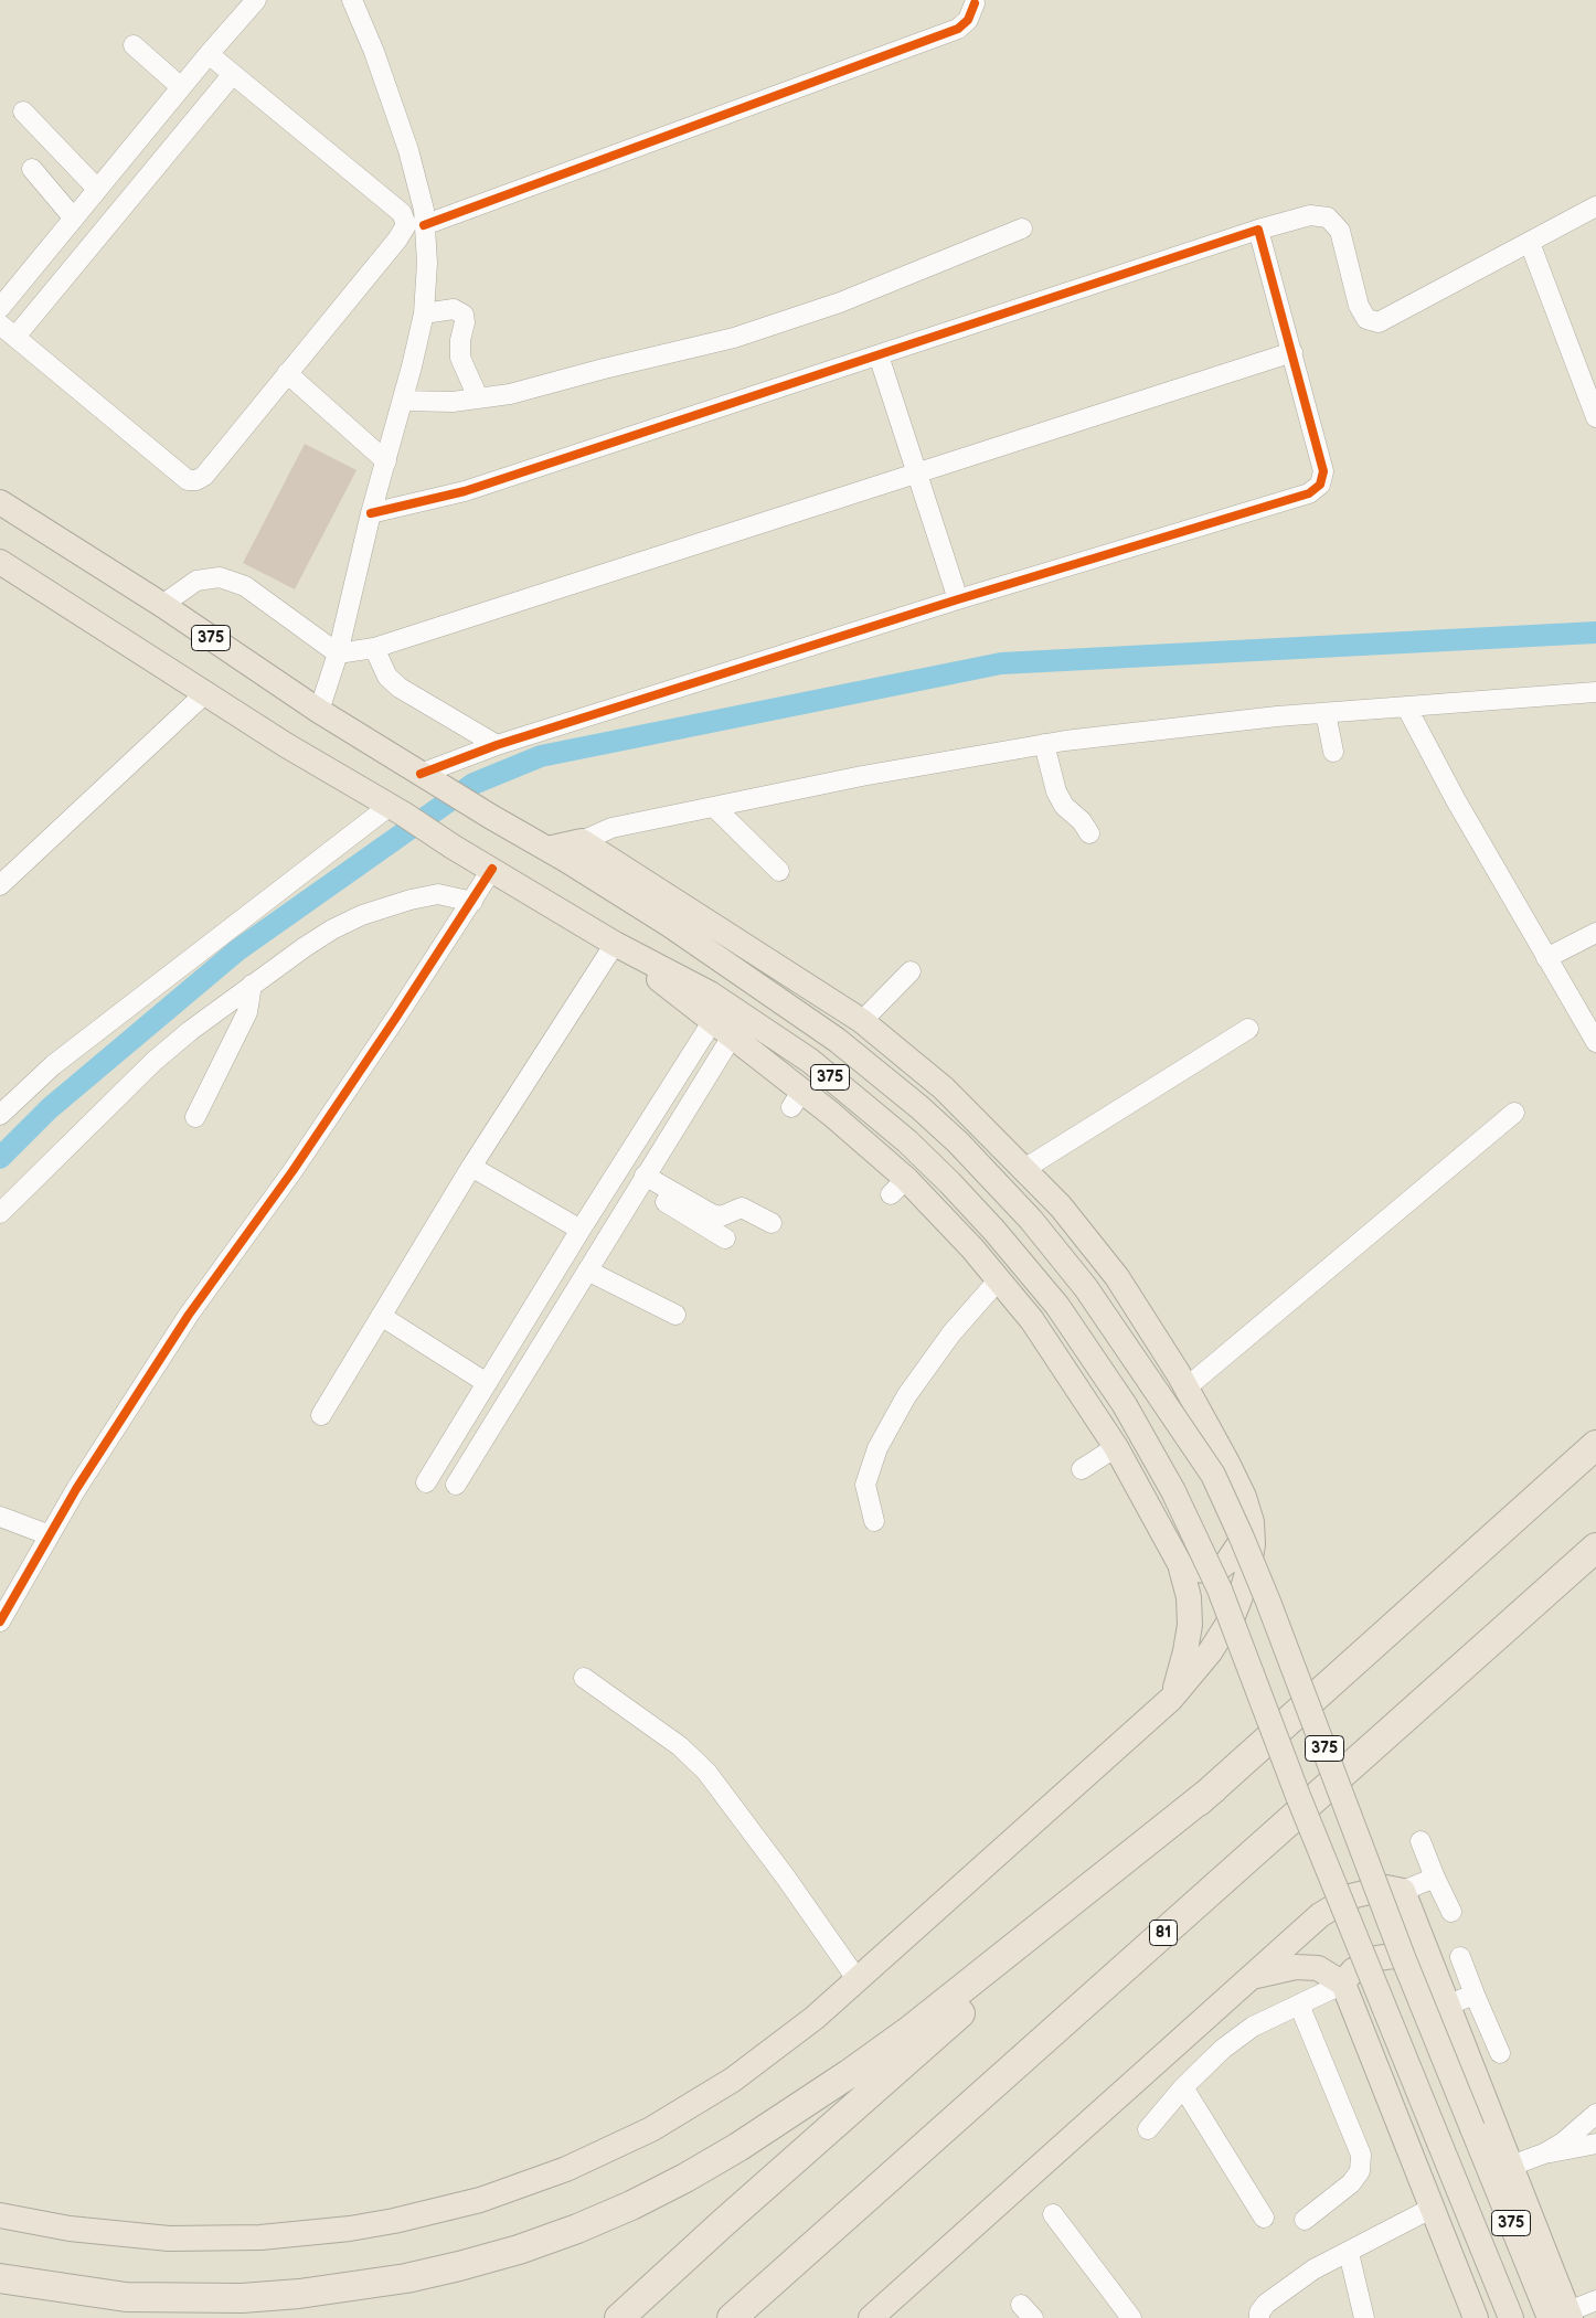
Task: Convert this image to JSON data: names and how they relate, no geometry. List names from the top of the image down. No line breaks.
{"streets":{"highway":["81"],"main road":["375"]}}
